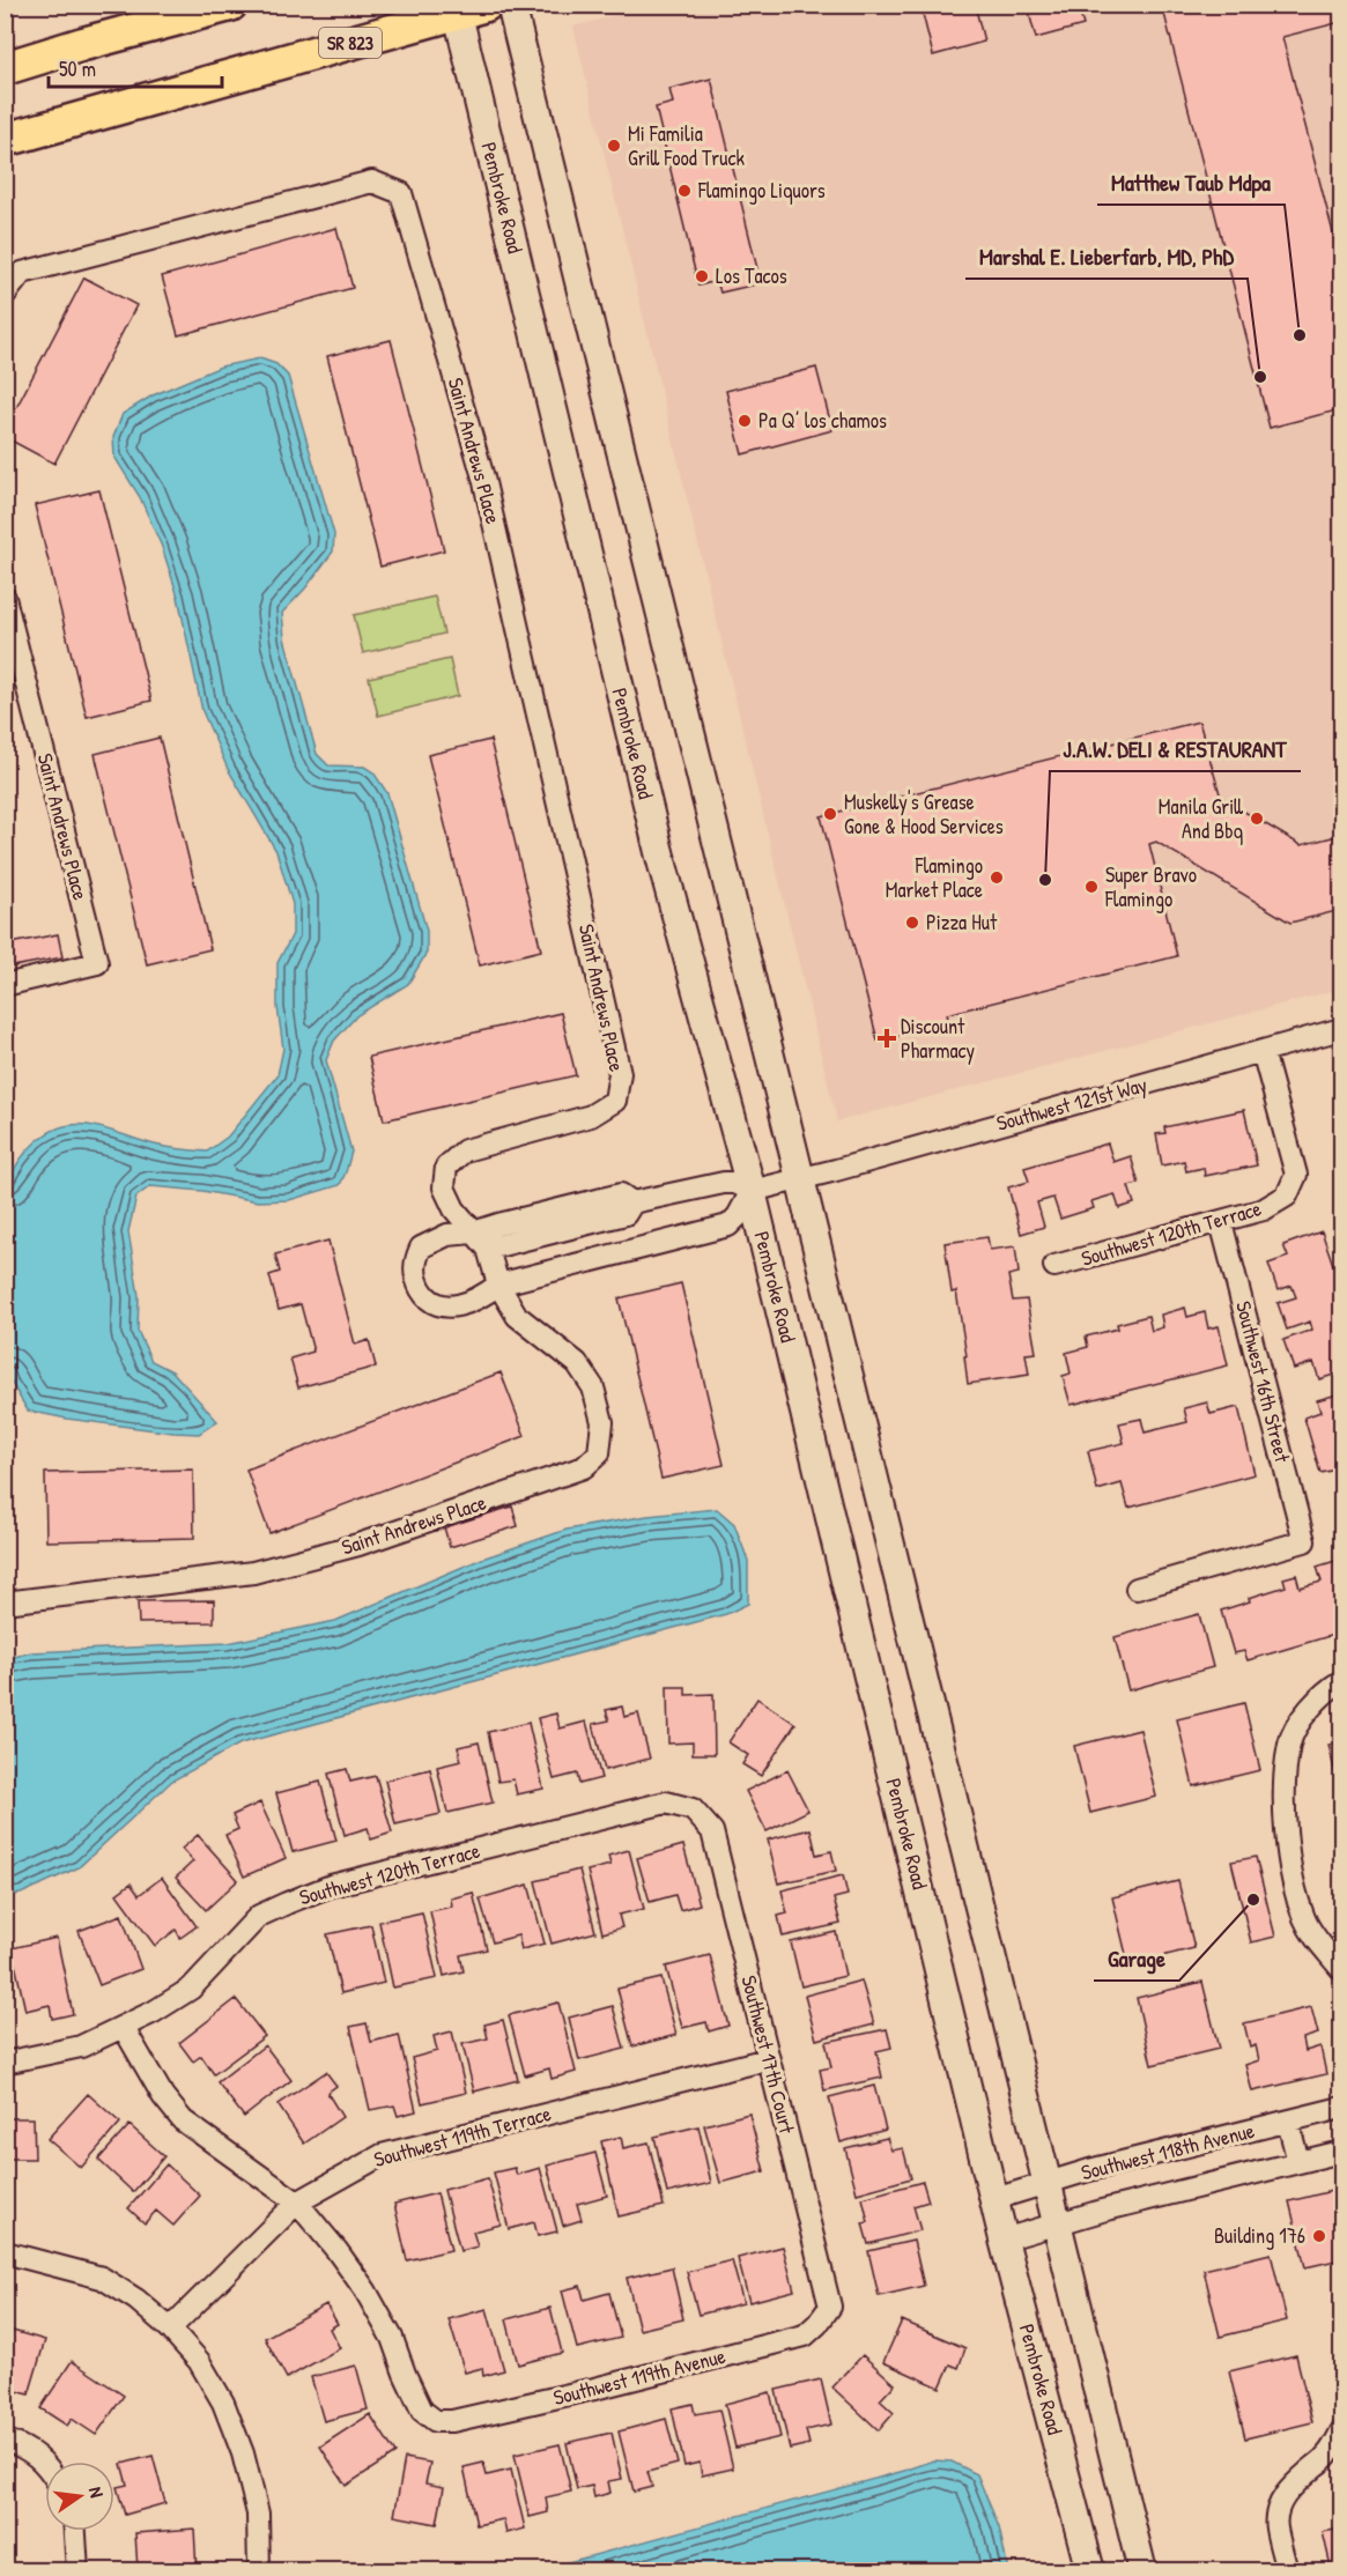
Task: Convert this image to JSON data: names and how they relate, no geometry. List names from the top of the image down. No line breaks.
{"streets":{"highway":["SR 823"],"main road":["Pembroke Road"],"street":["Saint Andrews Place","Southwest 121st Way","Southwest 120th Terrace","Southwest 16th Street","Southwest 17th Court","Southwest 119th Terrace","Southwest 118th Avenue","Southwest 119th Avenue"]},"crossings":[["SR 823","Pembroke Road"],["Pembroke Road","Southwest 121st Way"],["Pembroke Road","Southwest 118th Avenue"],["Southwest 121st Way","Southwest 120th Terrace"],["Southwest 120th Terrace","Southwest 16th Street"],["Southwest 120th Terrace","Southwest 17th Court"],["Southwest 17th Court","Southwest 119th Terrace"],["Southwest 17th Court","Southwest 119th Avenue"],["Southwest 119th Terrace","Southwest 119th Avenue"]],"places":{"other":["Mi Familia Grill Food Truck","Flamingo Liquors","Los Tacos","Matthew Taub Mdpa","Marshal E. Lieberfarb, MD, PhD","Pa Q’ los chamos","Muskelly's Grease Gone & Hood Services","Manila Grill And Bbq","Flamingo Market Place","J.A.W. DELI & RESTAURANT","Super Bravo Flamingo","Pizza Hut","Garage","Building 176"],"health":["Discount Pharmacy"]},"scale_bar":"50 m","north":"right"}
